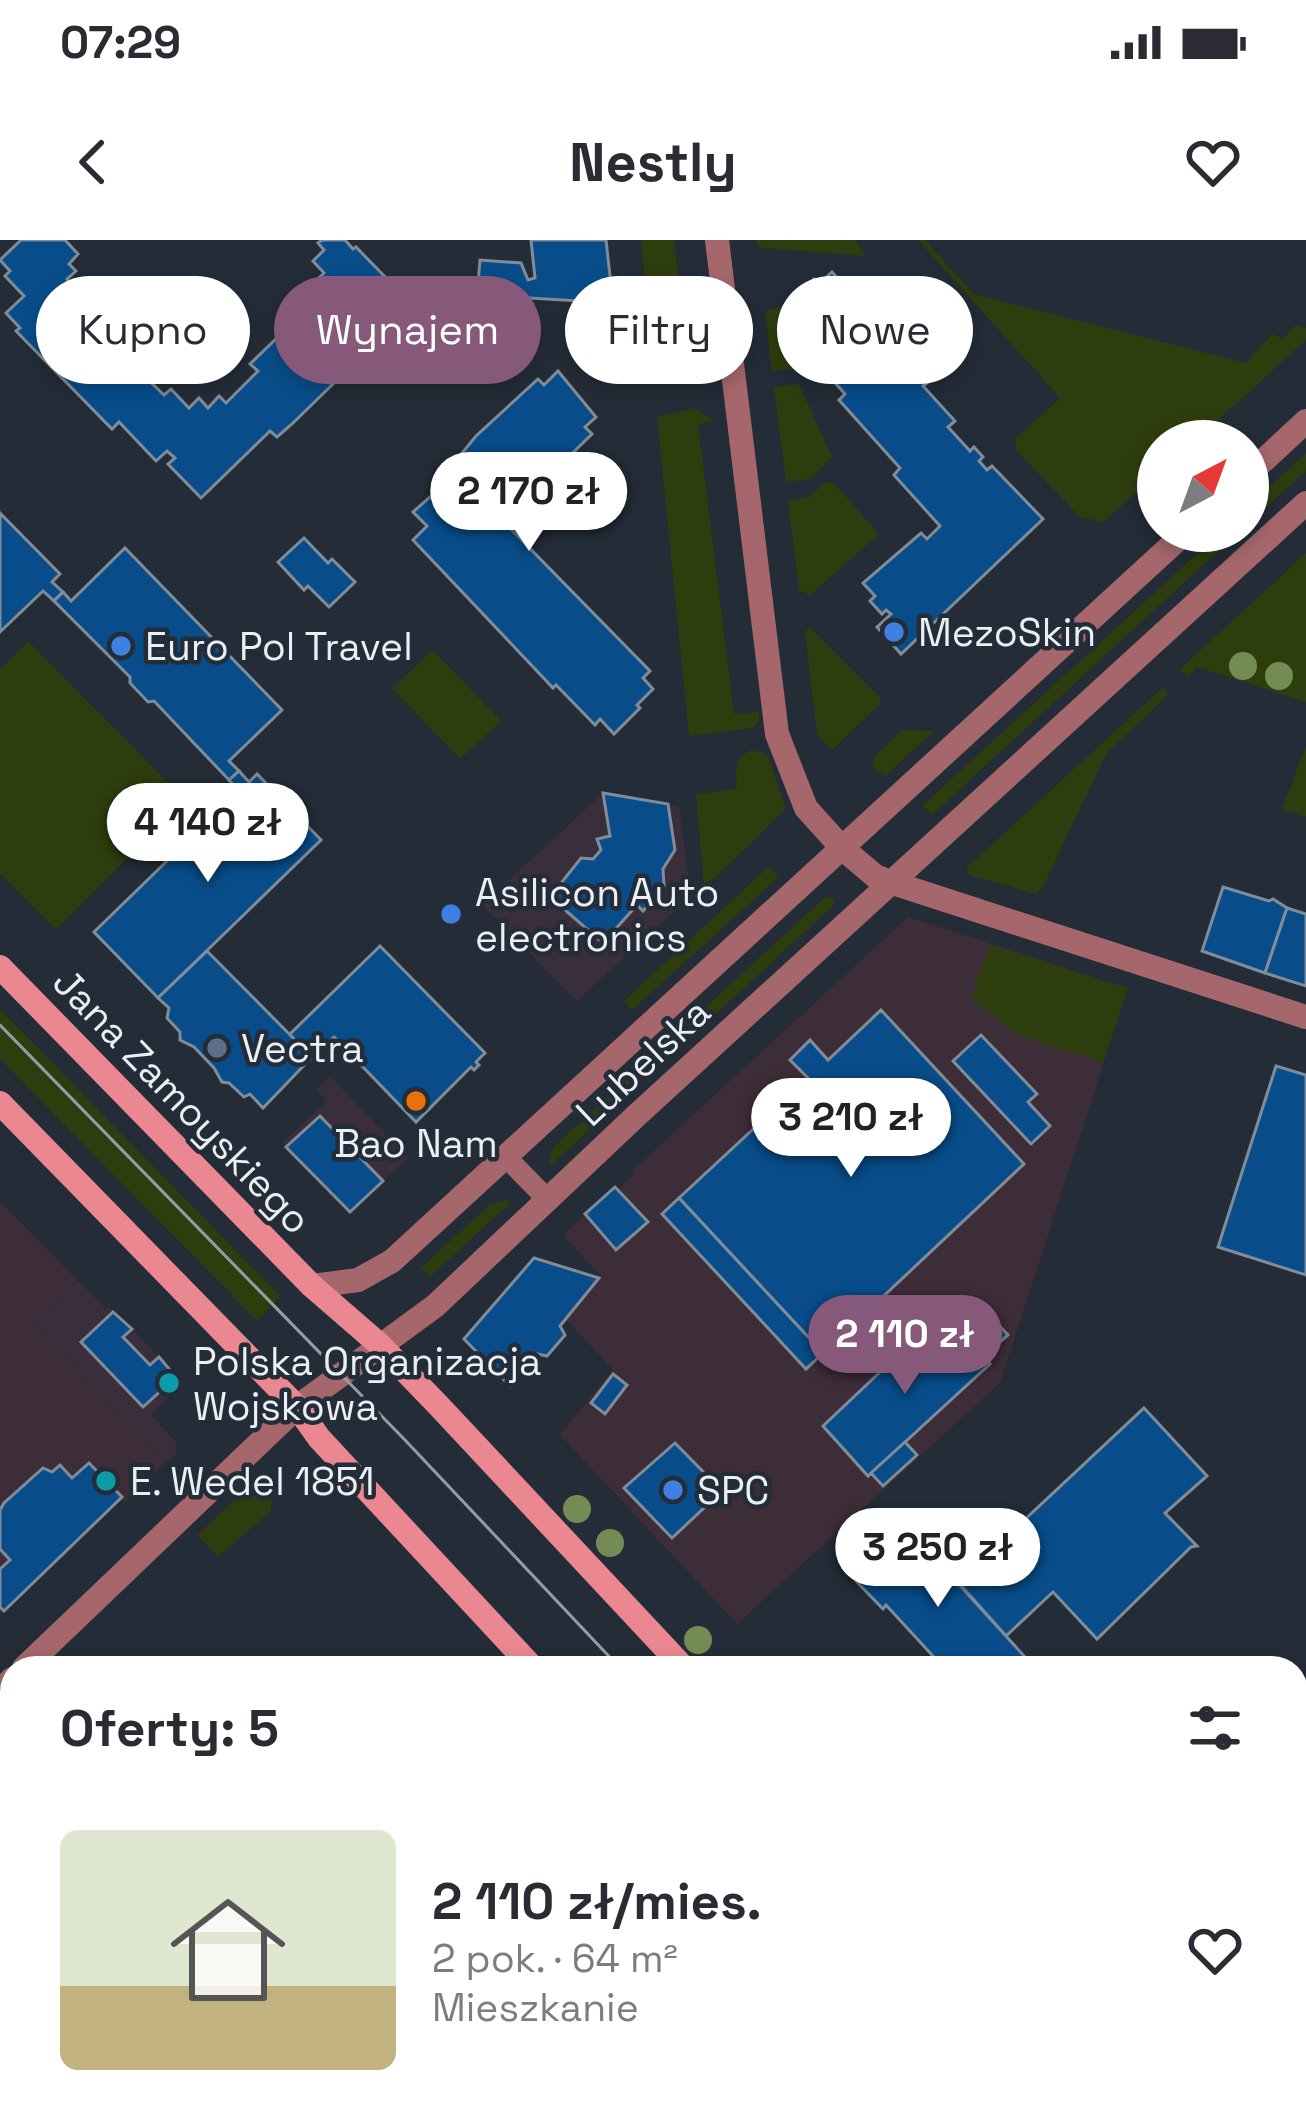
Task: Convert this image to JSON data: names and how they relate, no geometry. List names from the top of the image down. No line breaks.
{"streets":{"main road":["Jana Zamoyskiego"],"street":["Lubelska"]},"crossings":[["Lubelska","Jana Zamoyskiego"]],"places":["MezoSkin","Euro Pol Travel","Asilicon Auto electronics","Vectra","Bao Nam","Polska Organizacja Wojskowa","E. Wedel 1851","SPC"],"north":"top right","page":{"status":"07:29","header":"Nestly","chip":["Kupno","Wynajem","Filtry","Nowe"],"price":["2 170 zł","4 140 zł","3 210 zł","2 110 zł","3 250 zł"],"heading":"Oferty: 5","list":[{"name":"2 110 zł/mies.","note":"2 pok. · 64 m² · Mieszkanie"}]}}
